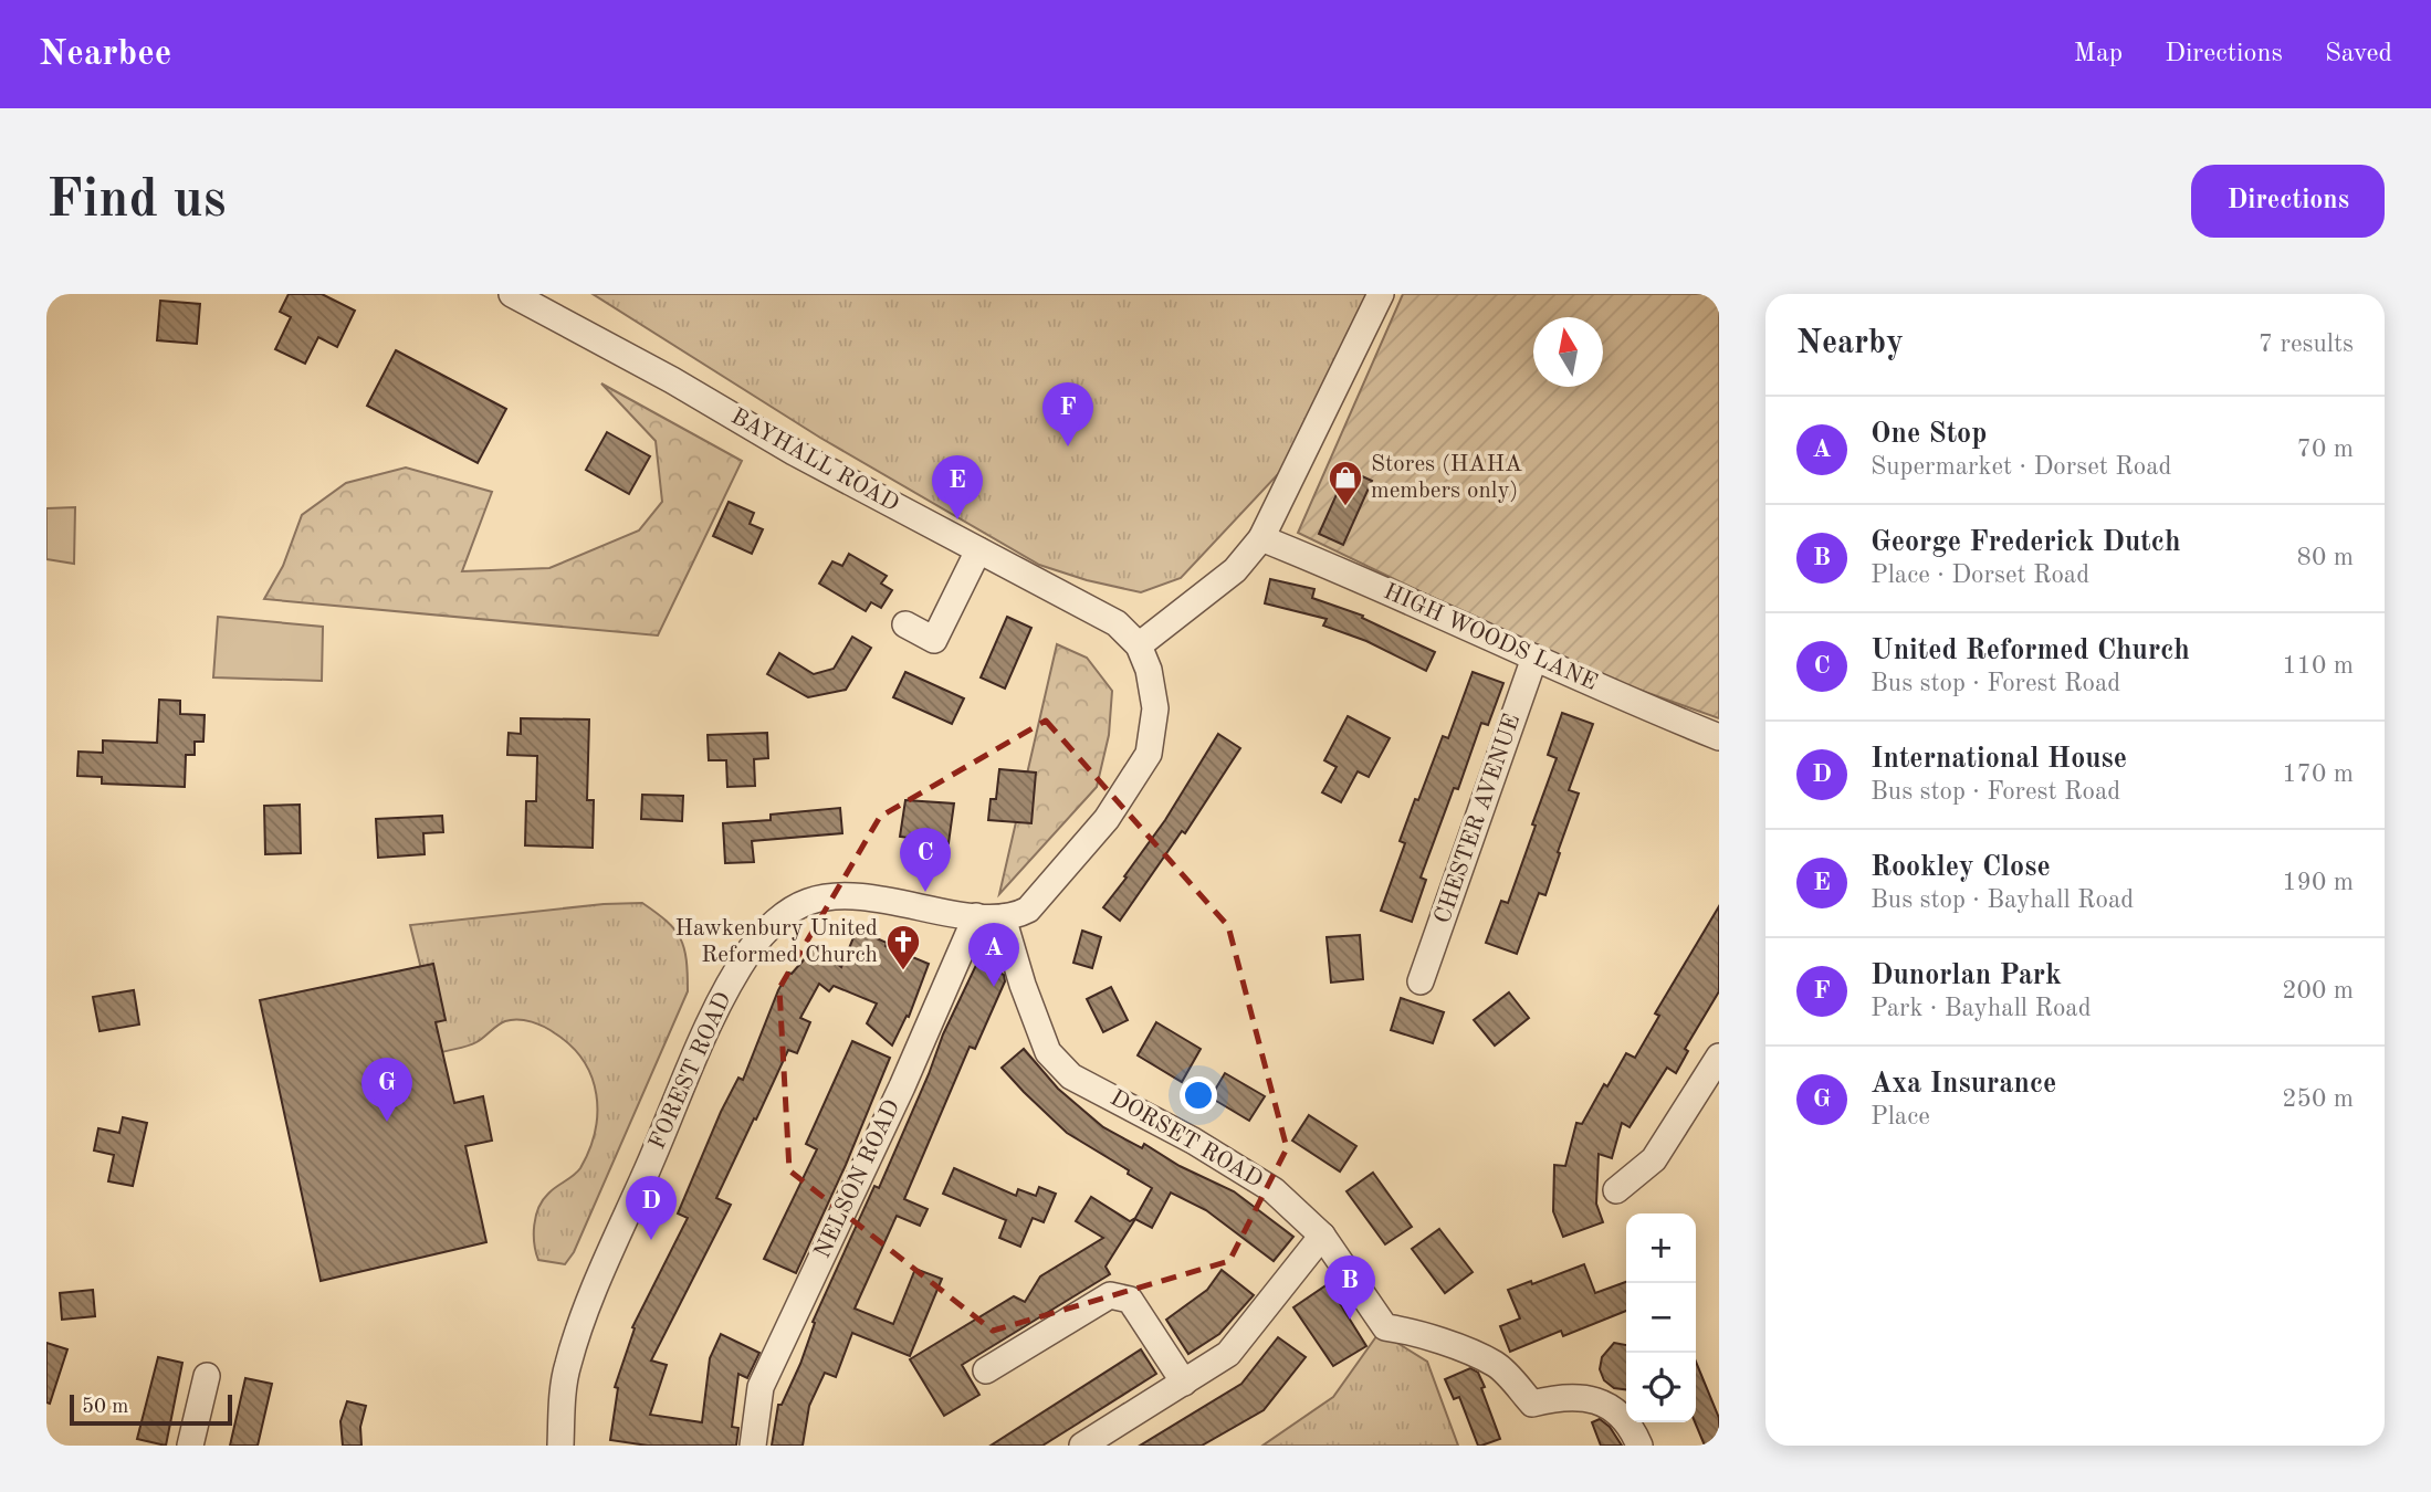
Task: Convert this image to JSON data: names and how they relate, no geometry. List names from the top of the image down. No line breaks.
{"streets":{"street":["BAYHALL ROAD","HIGH WOODS LANE","CHESTER AVENUE","FOREST ROAD","DORSET ROAD","NELSON ROAD"]},"crossings":[["BAYHALL ROAD","FOREST ROAD"],["HIGH WOODS LANE","CHESTER AVENUE"],["FOREST ROAD","DORSET ROAD"],["FOREST ROAD","NELSON ROAD"]],"places":{"shop":["Stores (HAHA members only)"],"church":["Hawkenbury United Reformed Church"]},"scale_bar":"50 m","north":"top","page":{"header":"Nearbee","nav":["Map","Directions","Saved"],"buttons":"Directions","title":"Find us","heading":["Nearby","7 results"],"pins":["F","E","C","A","G","D","B"],"list":[{"mark":"A","name":"One Stop","note":"Supermarket · Dorset Road","value":"70 m"},{"mark":"B","name":"George Frederick Dutch","note":"Place · Dorset Road","value":"80 m"},{"mark":"C","name":"United Reformed Church","note":"Bus stop · Forest Road","value":"110 m"},{"mark":"D","name":"International House","note":"Bus stop · Forest Road","value":"170 m"},{"mark":"E","name":"Rookley Close","note":"Bus stop · Bayhall Road","value":"190 m"},{"mark":"F","name":"Dunorlan Park","note":"Park · Bayhall Road","value":"200 m"},{"mark":"G","name":"Axa Insurance","note":"Place","value":"250 m"}],"map_buttons":["+","−"],"scale":"50 m"}}
